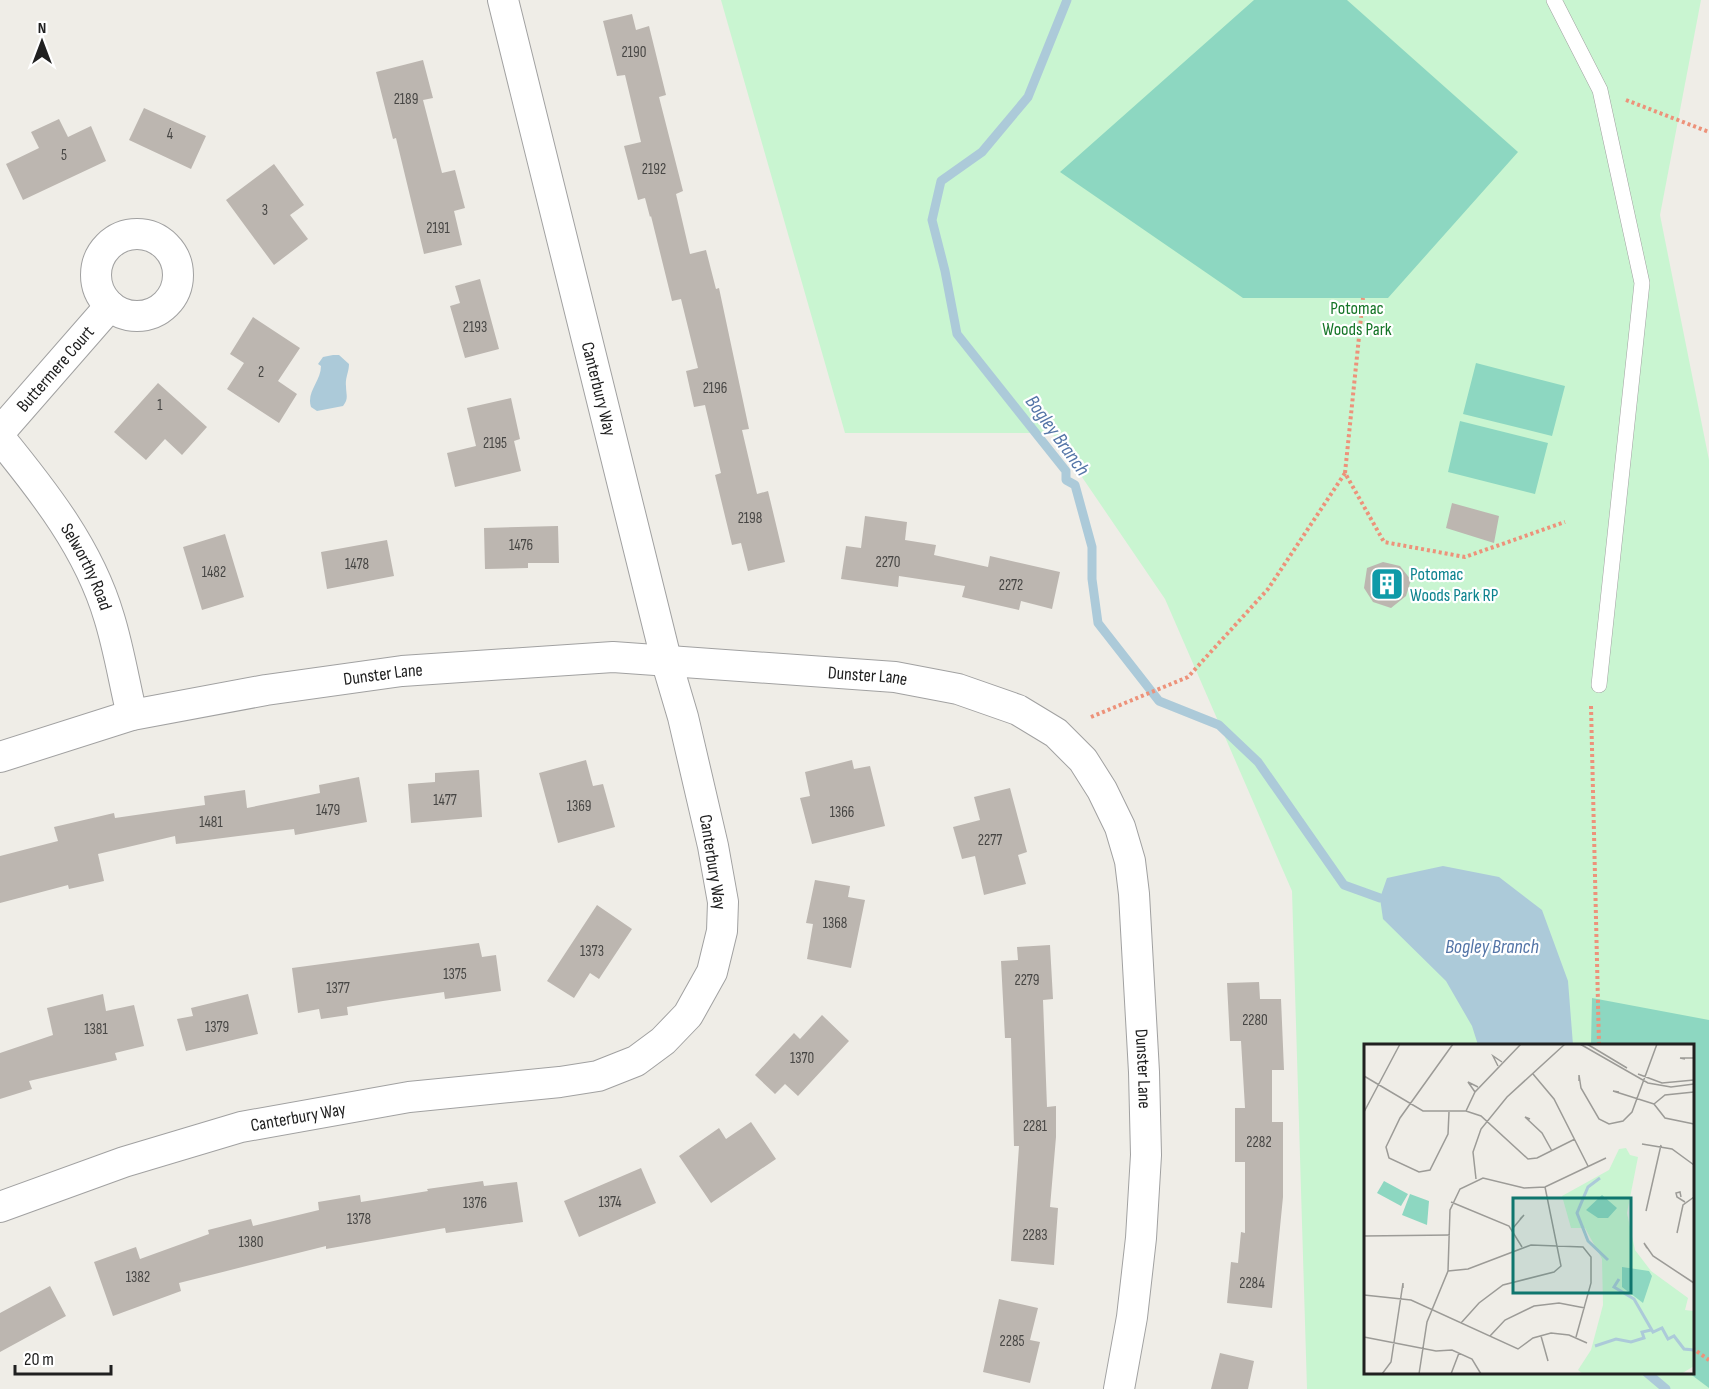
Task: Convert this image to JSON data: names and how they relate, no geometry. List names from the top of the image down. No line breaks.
{"streets":{"street":["Buttermere Court","Canterbury Way","Selworthy Road","Dunster Lane"]},"crossings":[["Canterbury Way","Dunster Lane"],["Selworthy Road","Dunster Lane"]],"water":["Bogley Branch"],"parks":["Potomac Woods Park"],"places":{"building":["Potomac Woods Park RP"]},"house_numbers":["2190","2189","4","5","2192","3","2191","2193","2","2196","1","2195","2198","1476","2270","1478","1482","2272","1477","1369","1479","1366","1481","2277","1368","1373","1375","2279","1377","2280","1379","1381","1370","2281","2282","1374","1376","1378","2283","1380","1382","2284","2285"],"scale_bar":"20 m","north":"top"}
